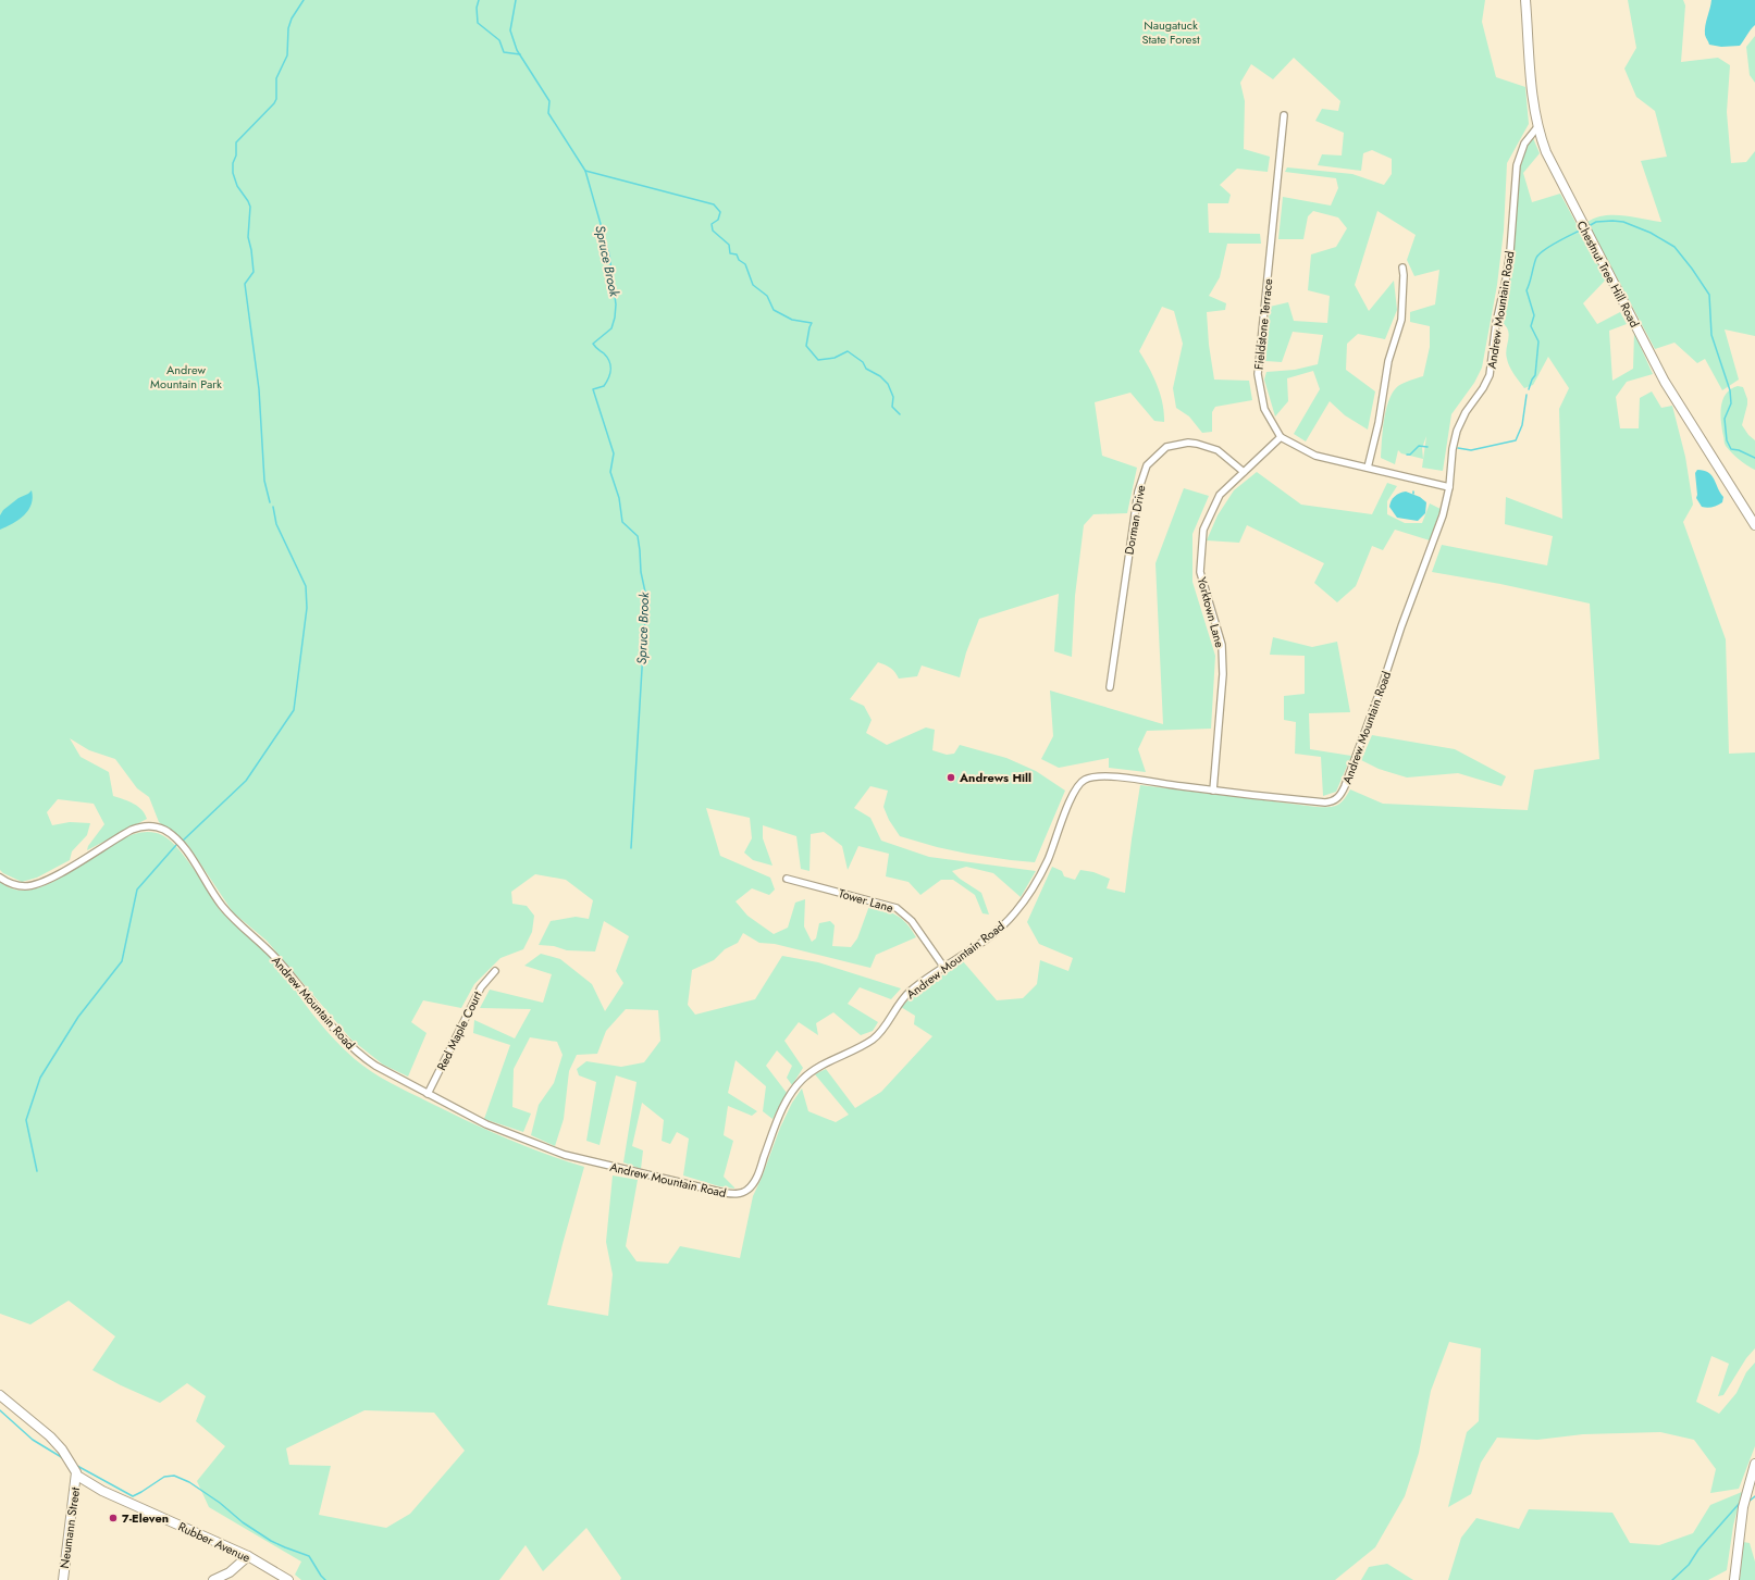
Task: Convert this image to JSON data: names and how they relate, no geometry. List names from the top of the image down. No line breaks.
{"streets":{"street":["Chestnut Tree Hill Road","Andrew Mountain Road","Fieldstone Terrace","Dorman Drive","Yorktown Lane","Tower Lane","Red Maple Court","Neumann Street","Rubber Avenue"]},"crossings":[["Chestnut Tree Hill Road","Andrew Mountain Road"],["Andrew Mountain Road","Yorktown Lane"],["Andrew Mountain Road","Tower Lane"],["Andrew Mountain Road","Red Maple Court"],["Fieldstone Terrace","Yorktown Lane"],["Dorman Drive","Yorktown Lane"],["Neumann Street","Rubber Avenue"]],"water":["Spruce Brook"],"parks":["Naugatuck State Forest","Andrew Mountain Park"],"places":["Andrews Hill","7-Eleven"]}
